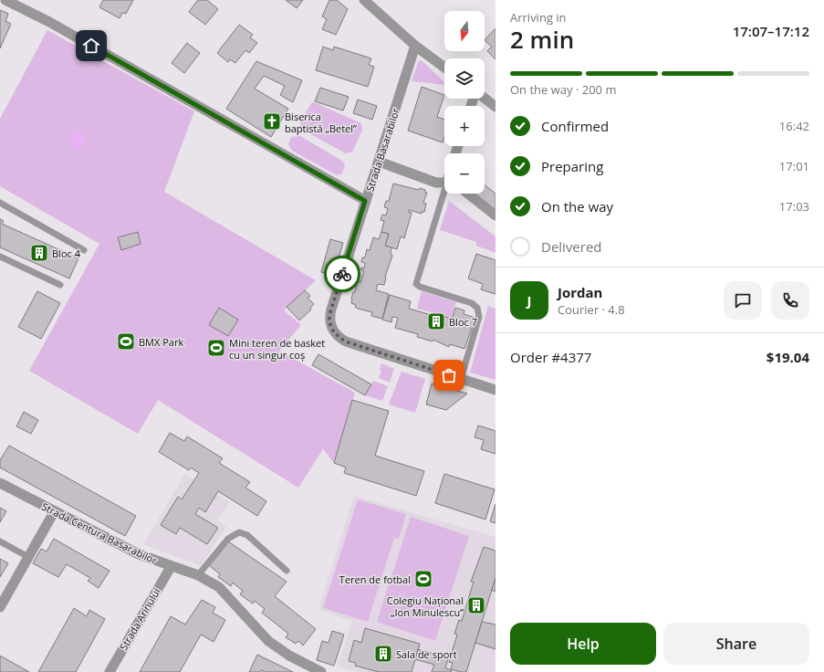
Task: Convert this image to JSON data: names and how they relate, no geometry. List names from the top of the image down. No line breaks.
{"streets":{"street":["Strada Basarabilor","Strada Centura Basarabilor","Strada Arinului"]},"crossings":[["Strada Centura Basarabilor","Strada Arinului"]],"places":{"church":["Biserica baptistă „Betel”"],"building":["Bloc 4","Bloc 7","Colegiu Național „Ion Minulescu”","Sala de sport"],"sports":["BMX Park","Mini teren de basket cu un singur coș","Teren de fotbal"]},"north":"bottom","page":{"heading":["2 min","Arriving in","17:07–17:12"],"panel":["Jordan","Courier · 4.8","Order #4377","$19.04"],"map_buttons":["+","−"],"bar":"On the way · 200 m","list":[["Confirmed","16:42"],["Preparing","17:01"],["On the way","17:03"],"Delivered"],"round":"J","buttons":["Help","Share"]}}
